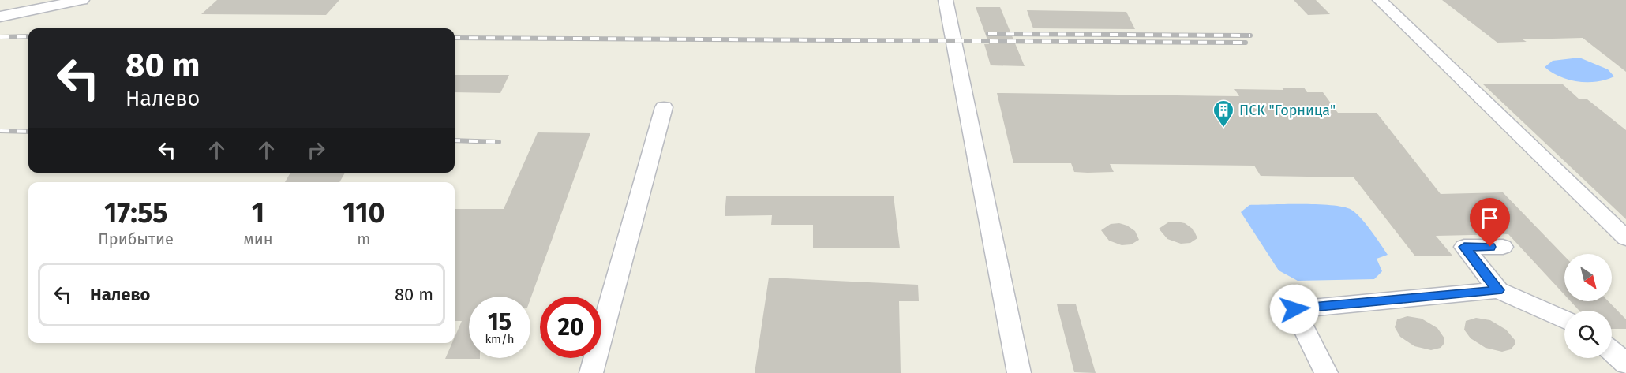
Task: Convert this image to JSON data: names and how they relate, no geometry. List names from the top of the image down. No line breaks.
{"places":{"building":["ПСК \"Горница\""]},"north":"bottom right","page":{"turn":["80 m","Налево"],"eta":["17:55","Прибытие","1","мин","110","m"],"list":[{"name":"Налево","value":"80 m"}],"speed":"15 km/h","limit":"20"}}
